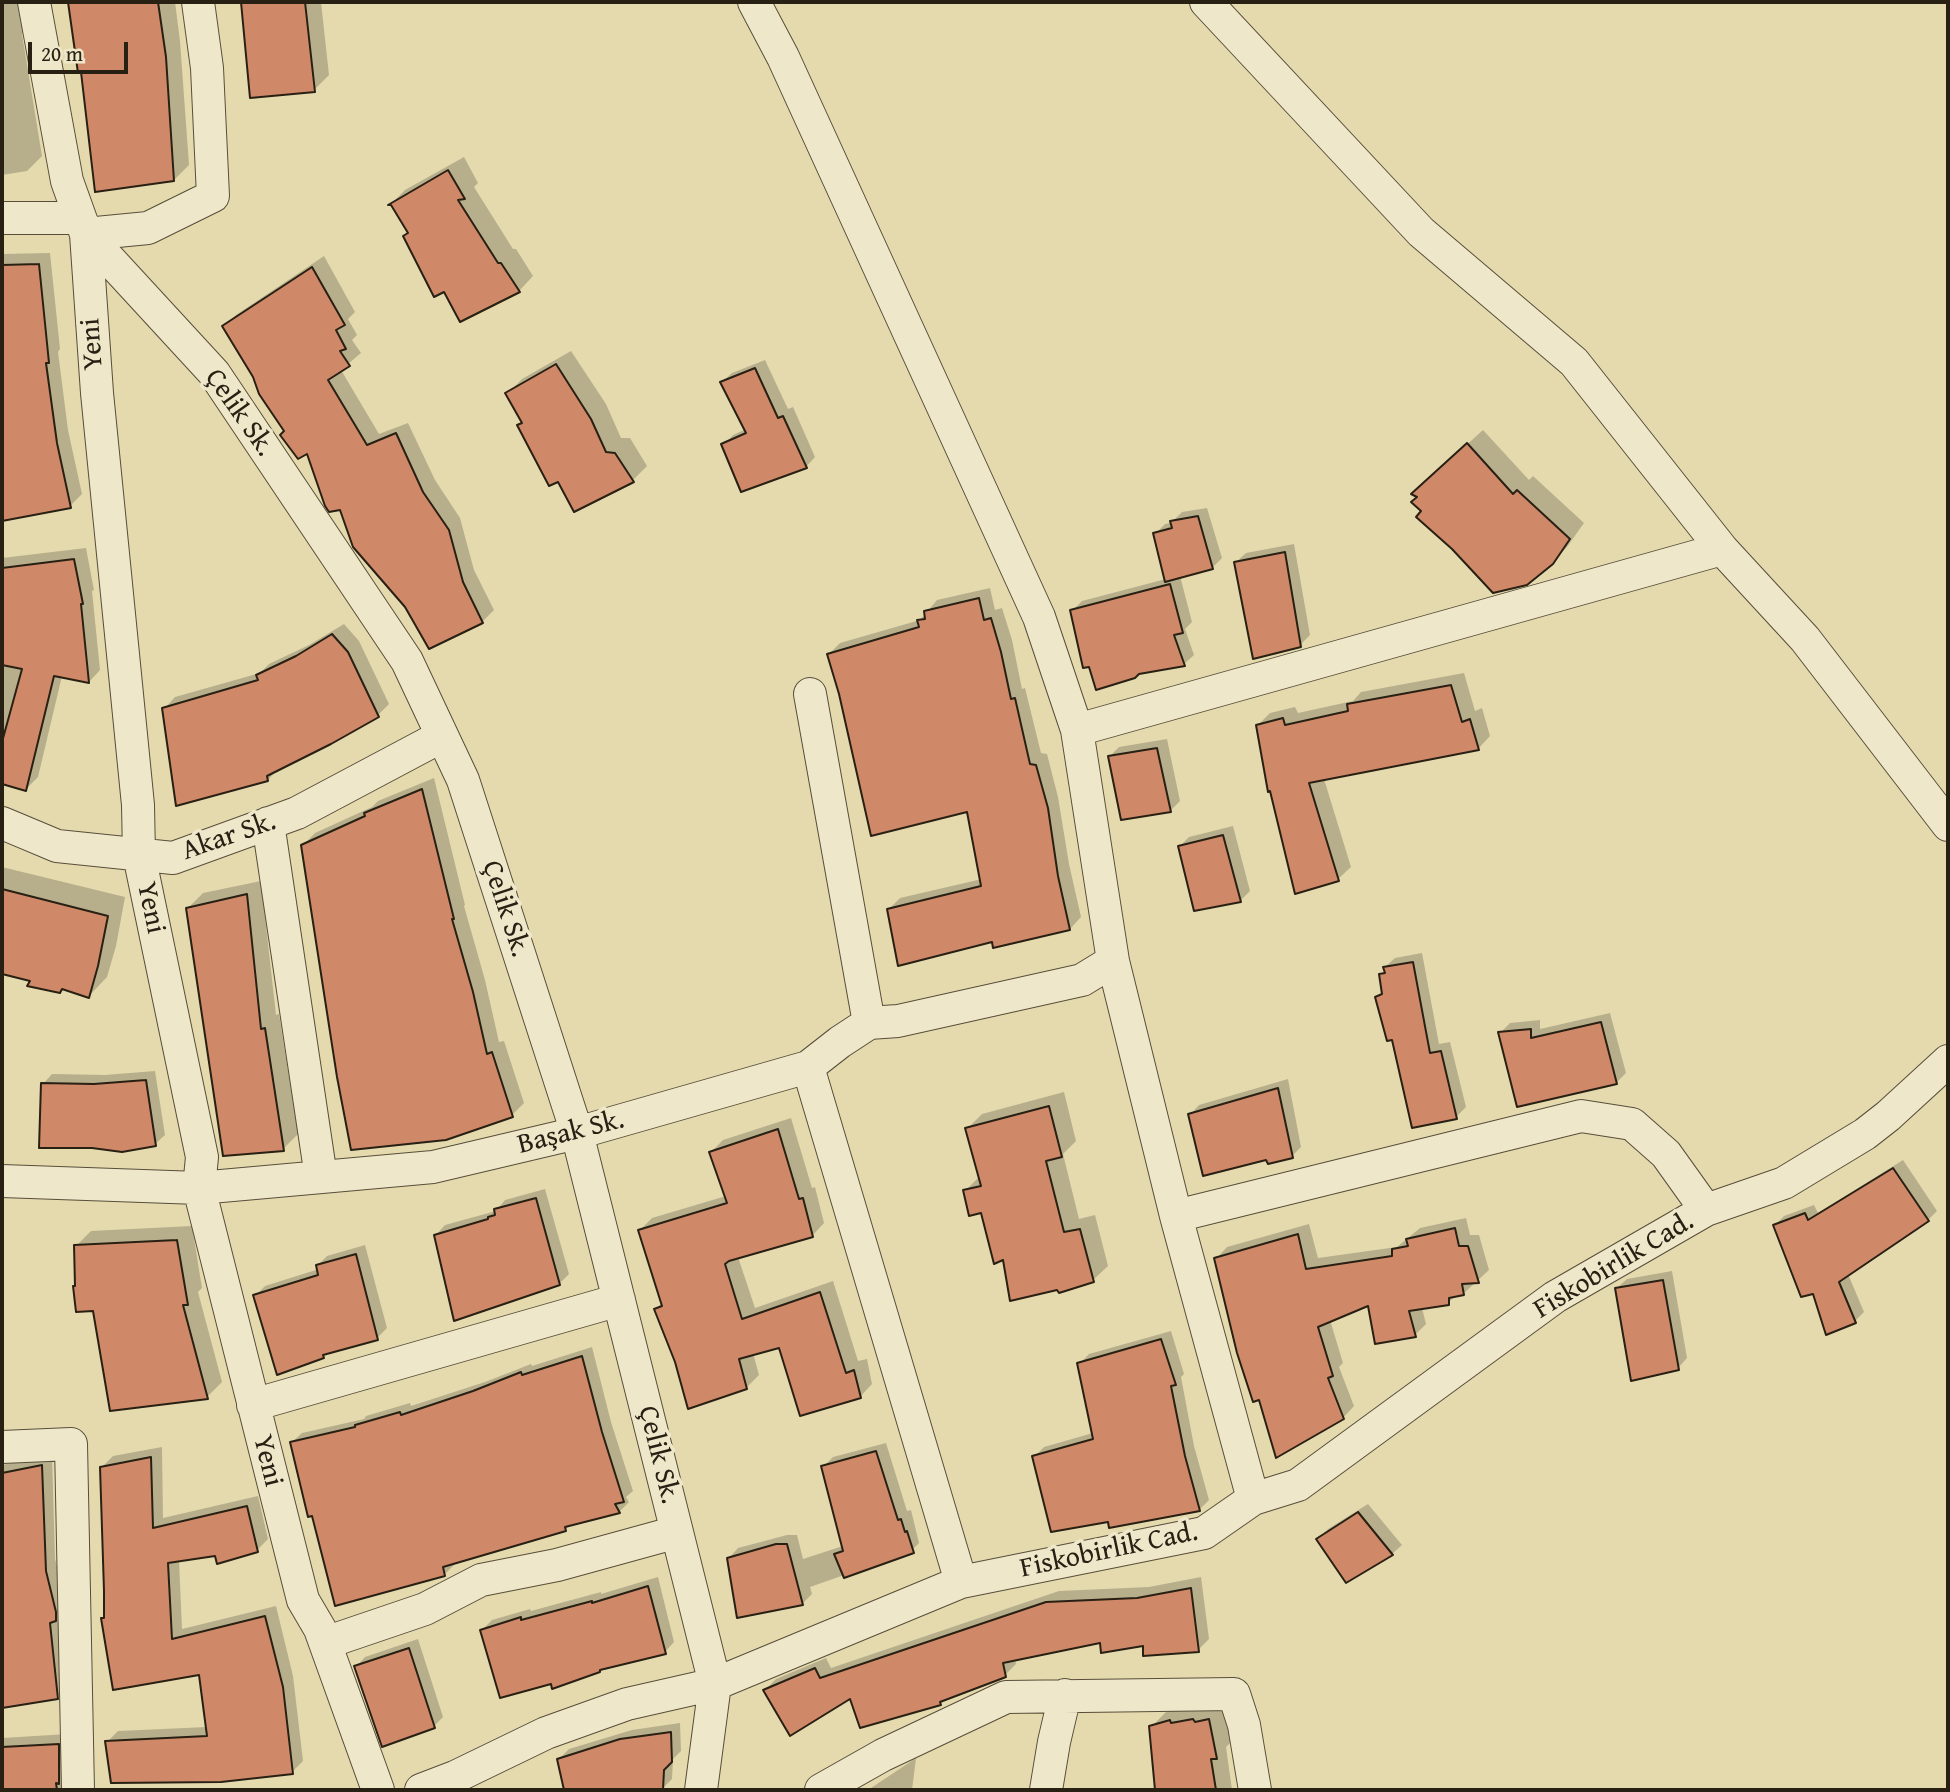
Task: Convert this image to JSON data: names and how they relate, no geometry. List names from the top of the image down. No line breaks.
{"streets":{"street":["Yeni","Çelik Sk.","Akar Sk.","Başak Sk.","Fiskobirlik Cad."]},"crossings":[["Yeni","Çelik Sk."],["Yeni","Akar Sk."],["Yeni","Başak Sk."],["Çelik Sk.","Akar Sk."],["Çelik Sk.","Başak Sk."],["Çelik Sk.","Fiskobirlik Cad."]],"scale_bar":"20 m"}
